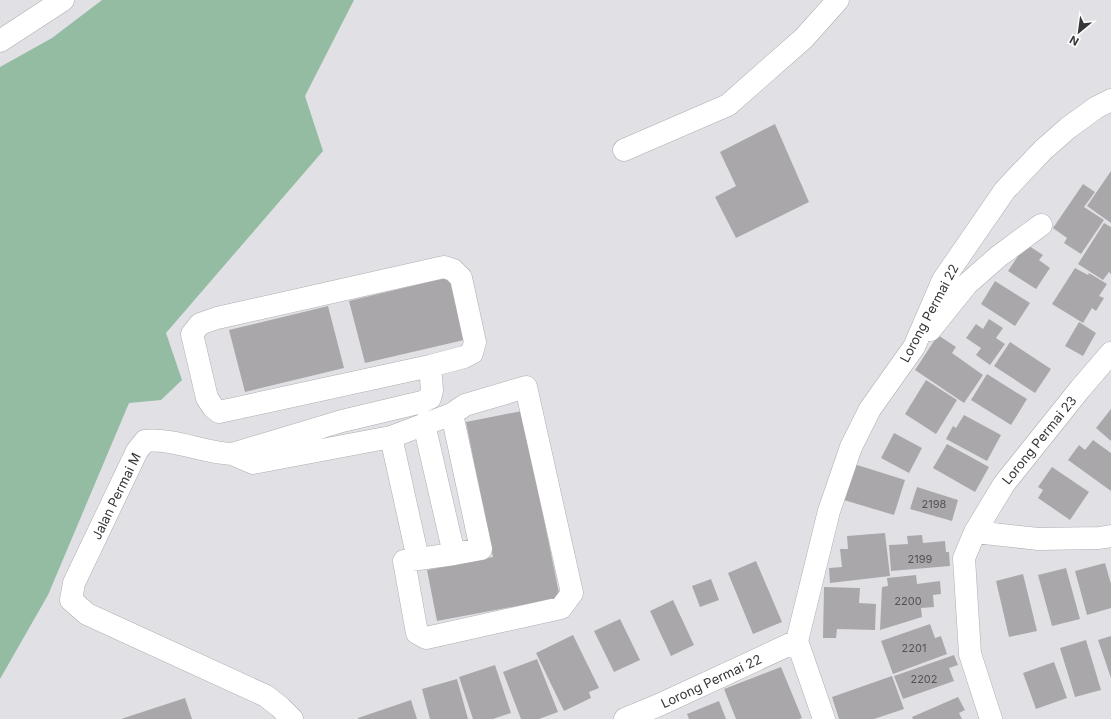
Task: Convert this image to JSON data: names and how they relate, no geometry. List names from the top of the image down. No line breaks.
{"streets":{"street":["Lorong Permai 22","Lorong Permai 23","Jalan Permai M"]},"house_numbers":["2198","2199","2200","2201","2202"],"north":"bottom left"}
